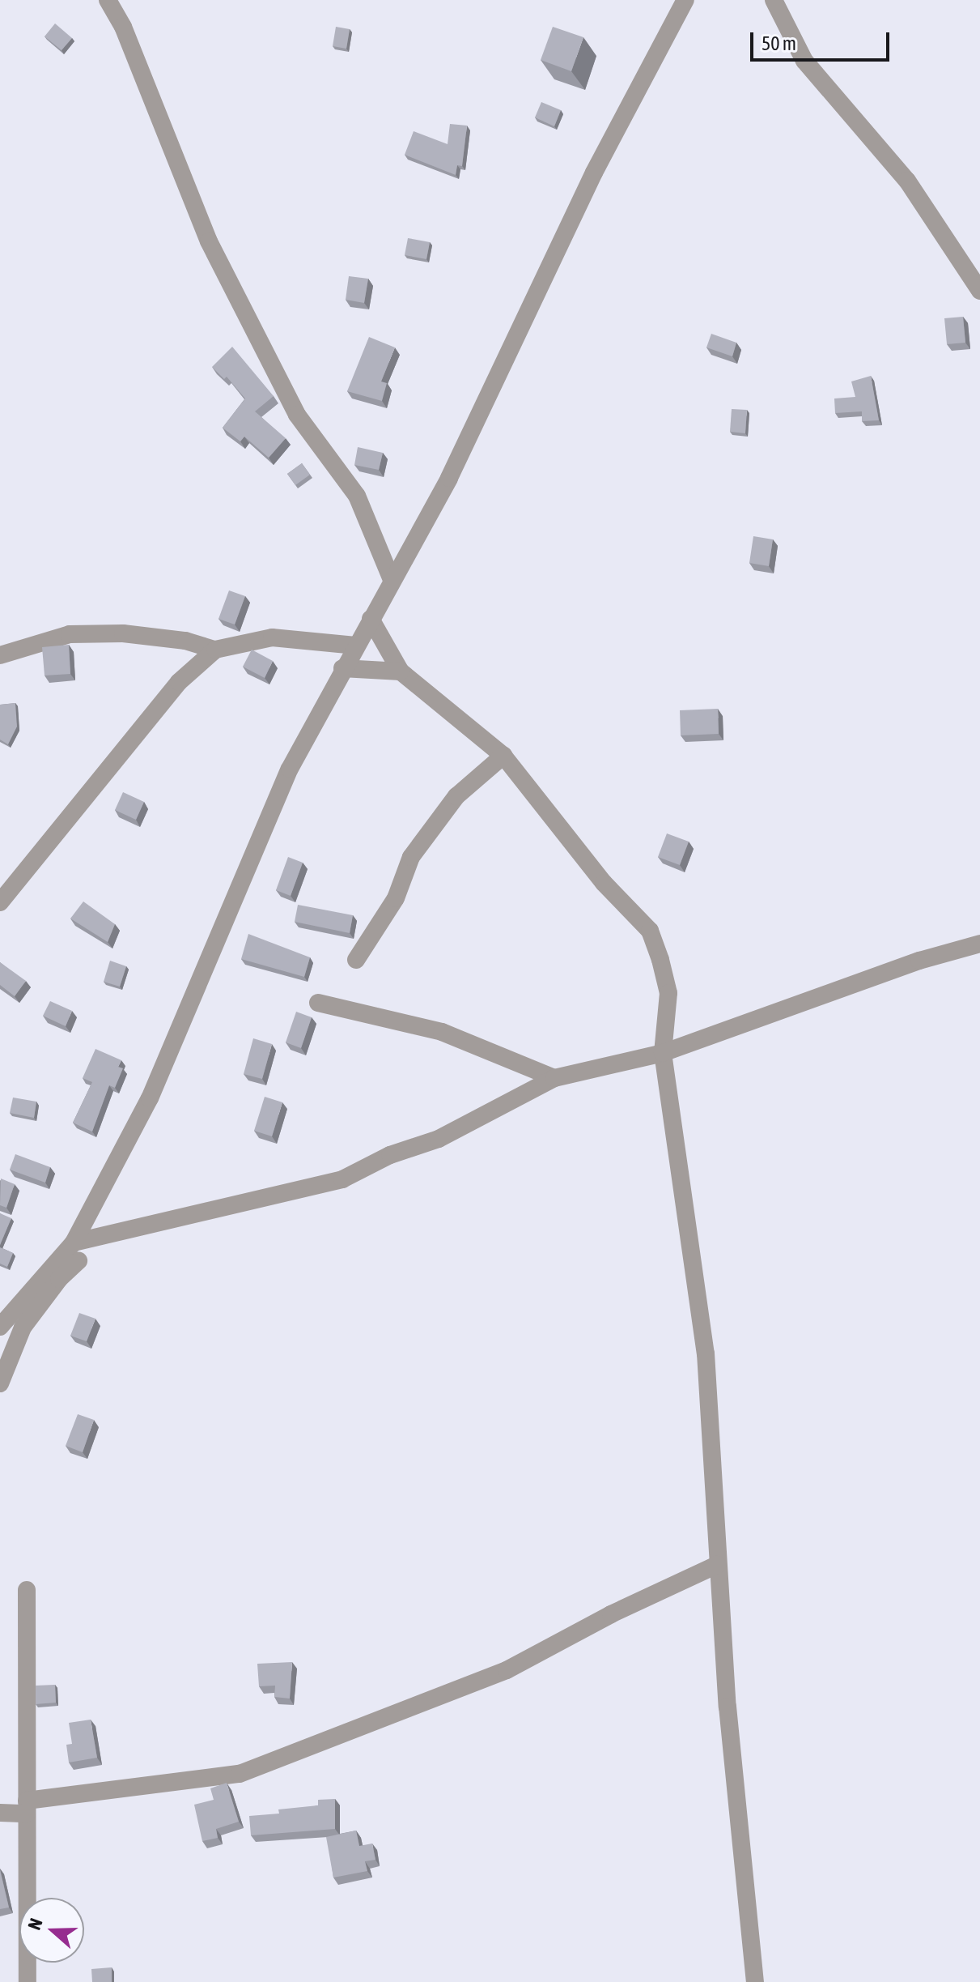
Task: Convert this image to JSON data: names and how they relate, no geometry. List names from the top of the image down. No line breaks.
{"scale_bar":"50 m","north":"left"}
